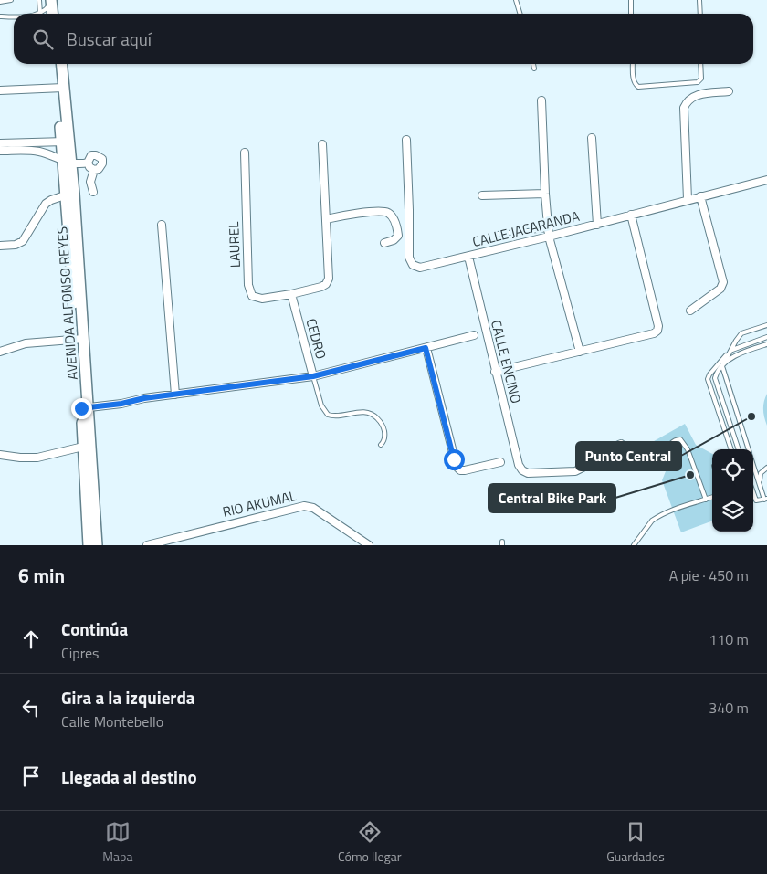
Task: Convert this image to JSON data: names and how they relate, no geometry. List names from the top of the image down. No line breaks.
{"streets":{"main road":["AVENIDA ALFONSO REYES"],"street":["CALLE JACARANDA","LAUREL","CEDRO","CALLE ENCINO","RIO AKUMAL"]},"crossings":[["CALLE JACARANDA","CALLE ENCINO"],["LAUREL","CEDRO"]],"places":["Punto Central","Central Bike Park"],"page":{"search":"Buscar aquí","heading":["6 min","A pie · 450 m"],"list":[["Continúa","Cipres","110 m"],["Gira a la izquierda","Calle Montebello","340 m"],"Llegada al destino"],"nav":["Mapa","Cómo llegar","Guardados"]}}
